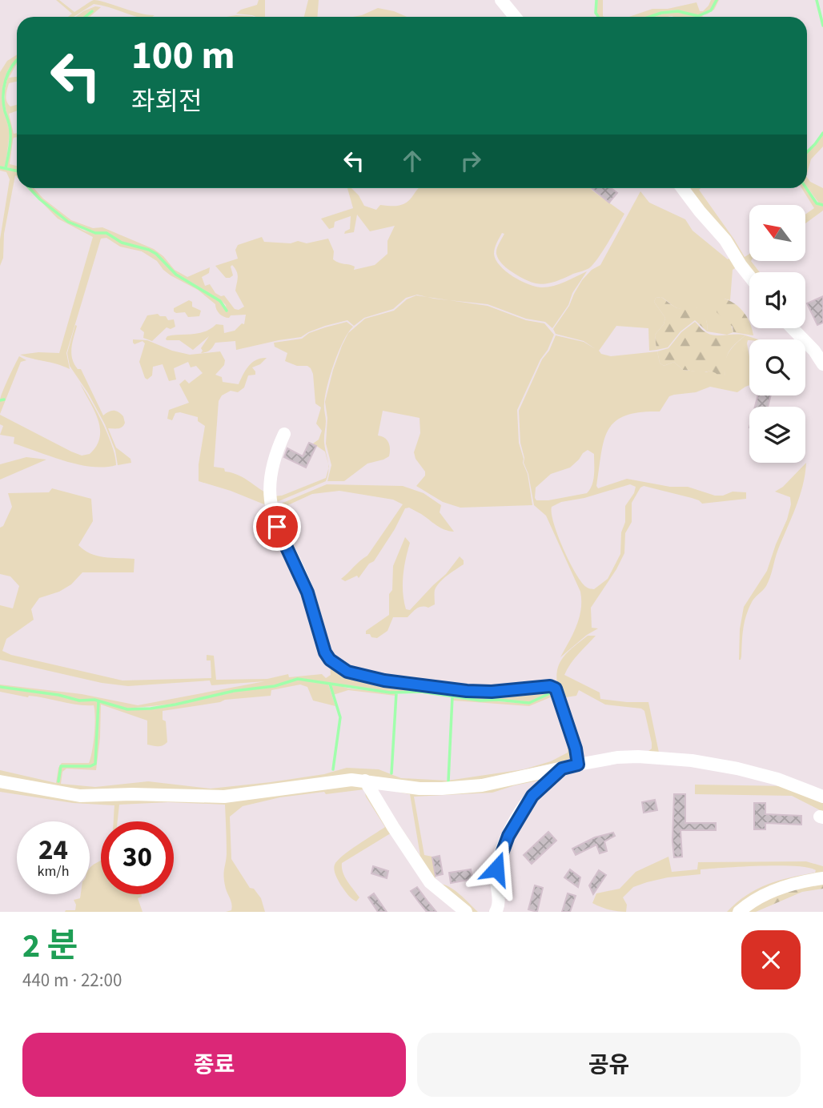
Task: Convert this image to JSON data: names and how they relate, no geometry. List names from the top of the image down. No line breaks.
{"north":"top left","page":{"turn":["100 m","좌회전"],"speed":"24 km/h","limit":"30","heading":["2 분","440 m · 22:00"],"buttons":["종료","공유"]}}
